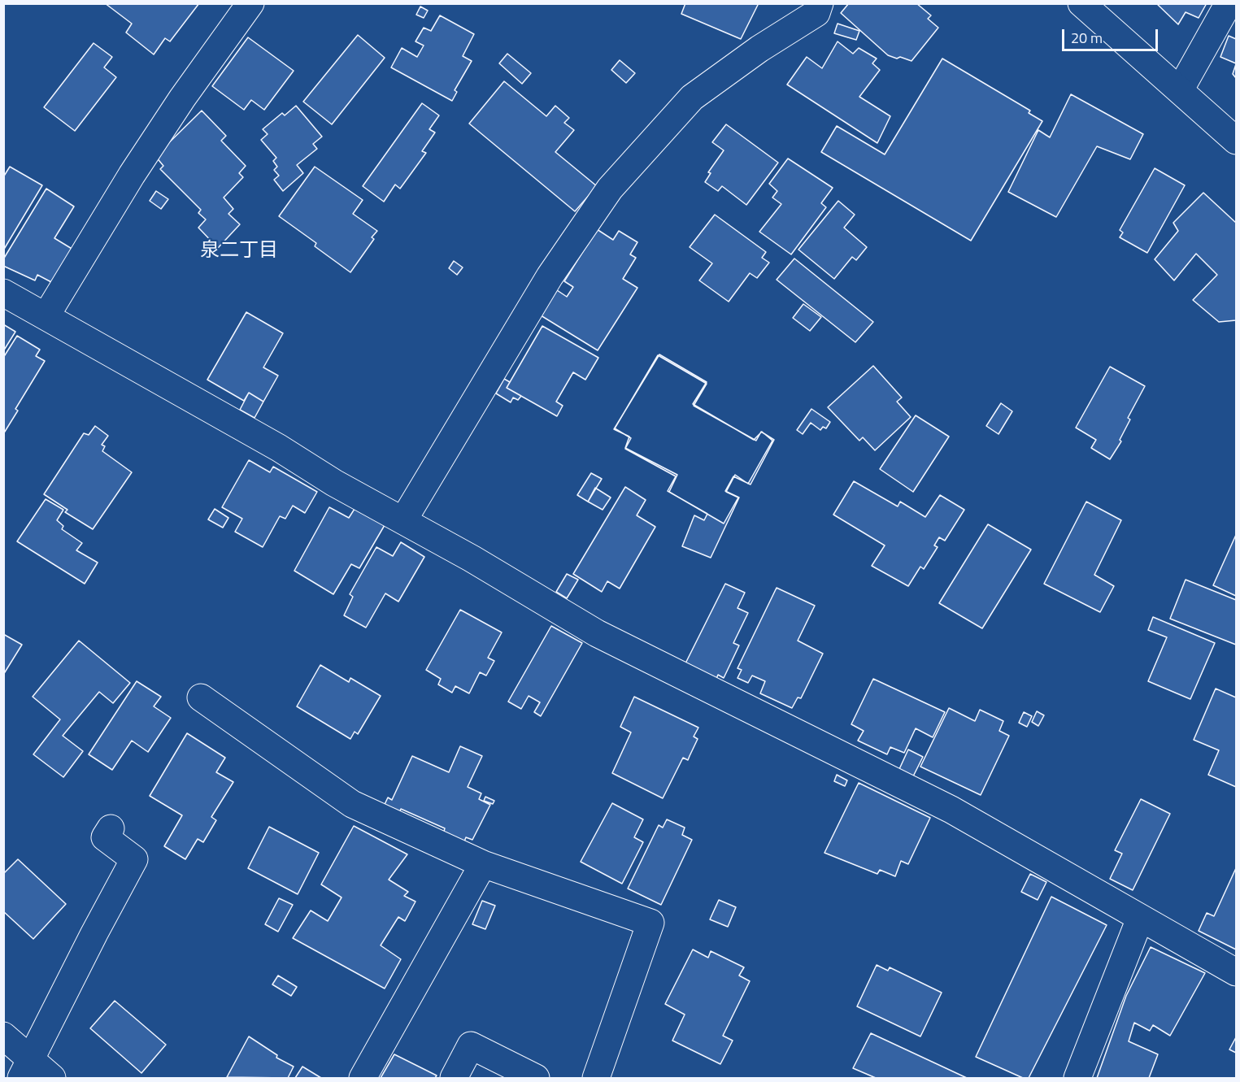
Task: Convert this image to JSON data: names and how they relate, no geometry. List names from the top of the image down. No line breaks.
{"districts":["泉二丁目"],"scale_bar":"20 m"}
